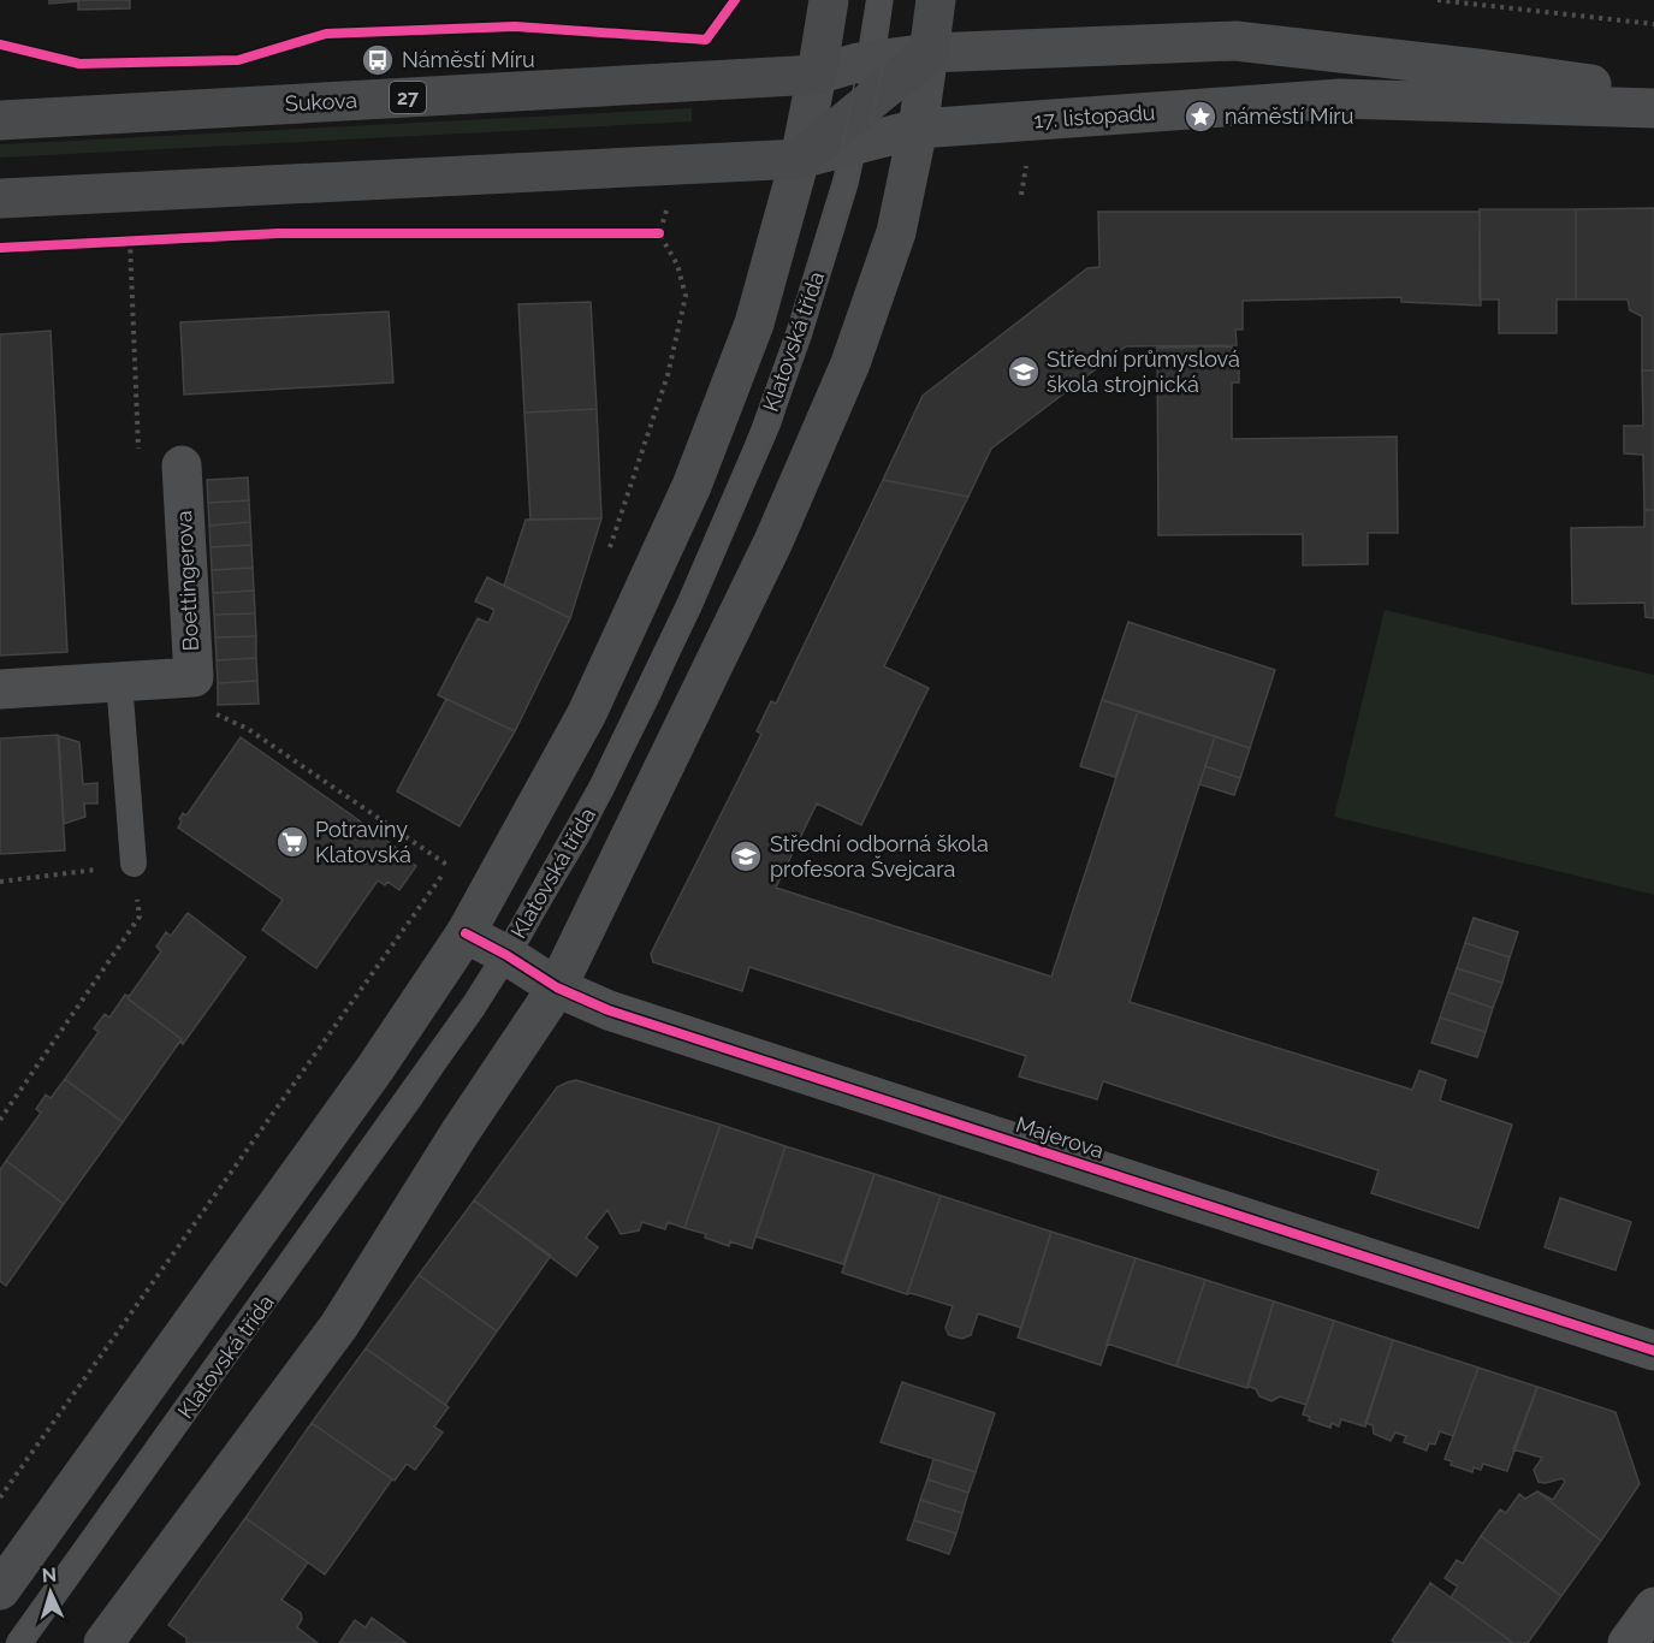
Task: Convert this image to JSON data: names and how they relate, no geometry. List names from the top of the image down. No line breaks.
{"streets":{"main road":["27","Sukova","17. listopadu","Klatovská třída"],"street":["Boettingerova","Majerova"]},"crossings":[["Sukova","Klatovská třída"],["Klatovská třída","Majerova"]],"places":{"bus stop":["Náměstí Míru"],"place":["náměstí Míru"],"school or university":["Střední průmyslová škola strojnická","Střední odborná škola profesora Švejcara"],"supermarket":["Potraviny Klatovská"]},"north":"top"}
